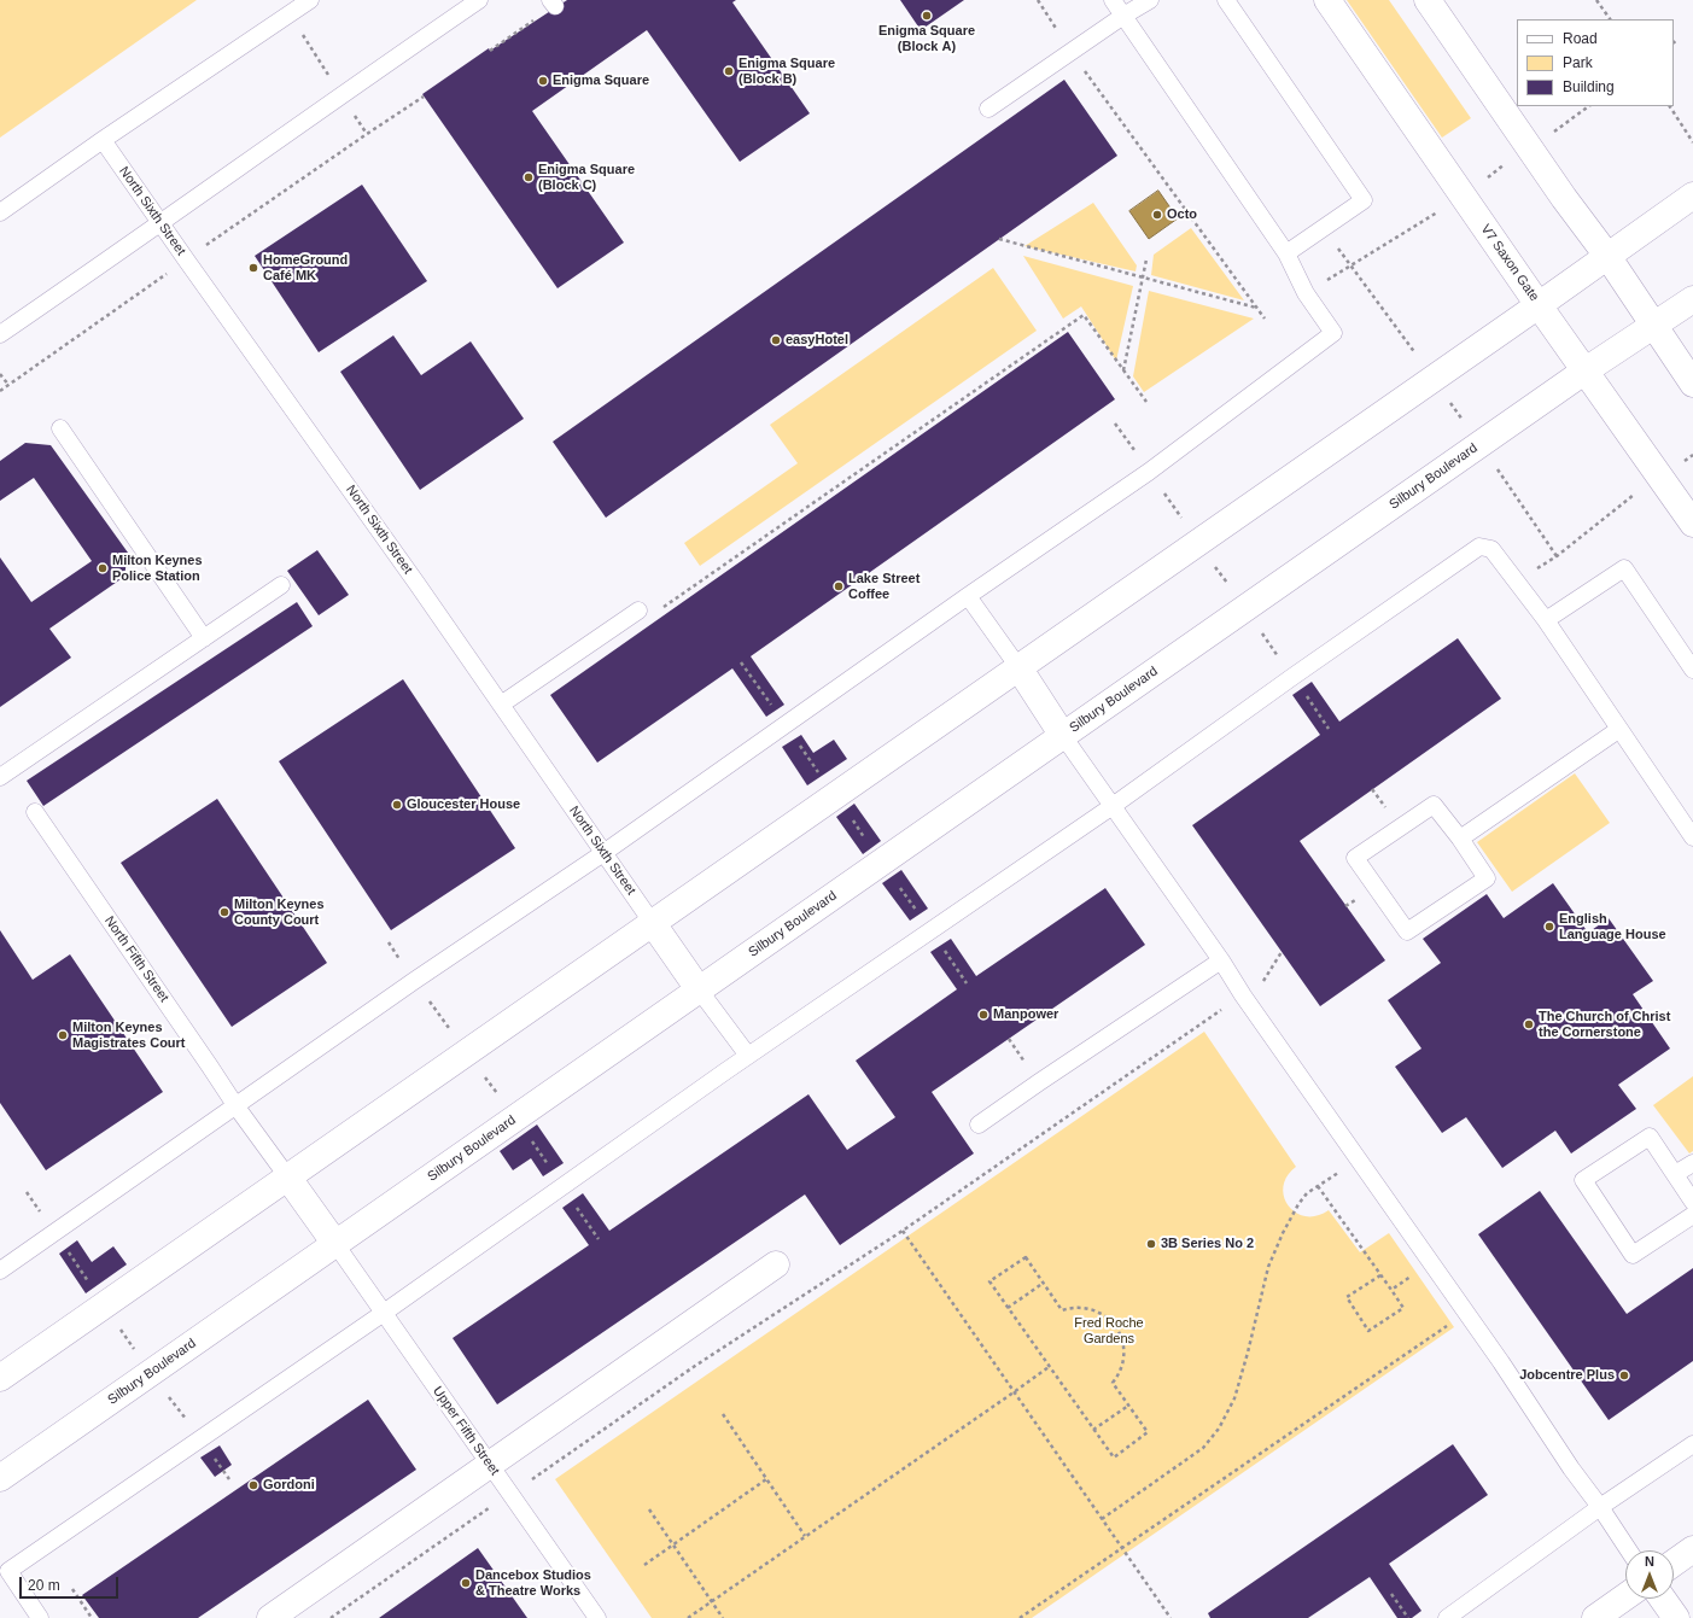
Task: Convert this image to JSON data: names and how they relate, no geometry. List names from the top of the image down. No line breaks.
{"streets":{"street":["V7 Saxon Gate","Silbury Boulevard"],"lane":["North Sixth Street","North Fifth Street","Upper Fifth Street"]},"crossings":[["V7 Saxon Gate","Silbury Boulevard"],["Silbury Boulevard","Upper Fifth Street"]],"parks":["Fred Roche Gardens"],"places":["Enigma Square (Block A)","Enigma Square (Block B)","Enigma Square","Enigma Square (Block C)","Octo","HomeGround Café MK","easyHotel","Milton Keynes Police Station","Lake Street Coffee","Gloucester House","Milton Keynes County Court","English Language House","Manpower","The Church of Christ the Cornerstone","Milton Keynes Magistrates Court","3B Series No 2","Jobcentre Plus","Gordoni","Dancebox Studios & Theatre Works"],"legend":["Road","Park","Building"],"scale_bar":"20 m","north":"top"}
